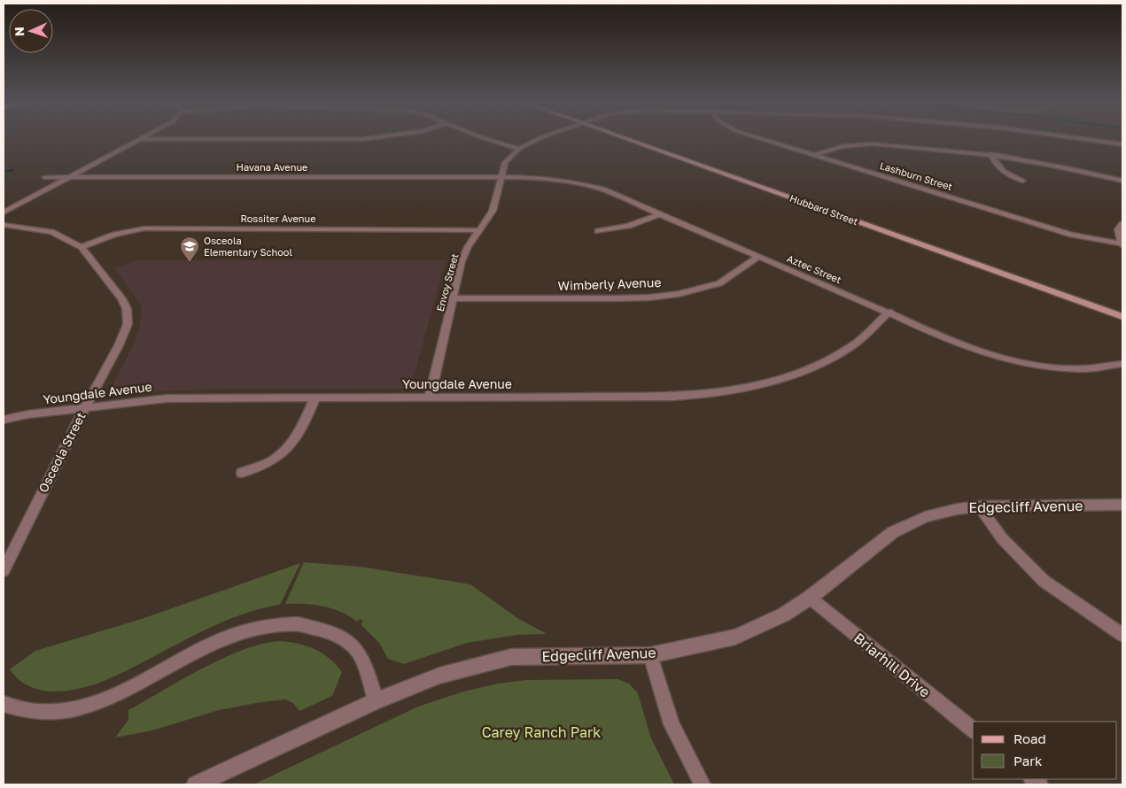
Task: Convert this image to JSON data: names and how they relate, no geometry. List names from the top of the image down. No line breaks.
{"streets":{"main road":["Hubbard Street"],"street":["Havana Avenue","Lashburn Street","Rossiter Avenue","Aztec Street","Envoy Street","Wimberly Avenue","Youngdale Avenue","Osceola Street","Edgecliff Avenue","Briarhill Drive"]},"crossings":[["Havana Avenue","Aztec Street"],["Havana Avenue","Envoy Street"],["Rossiter Avenue","Envoy Street"],["Rossiter Avenue","Osceola Street"],["Aztec Street","Envoy Street"],["Aztec Street","Wimberly Avenue"],["Aztec Street","Youngdale Avenue"],["Envoy Street","Wimberly Avenue"],["Envoy Street","Youngdale Avenue"],["Youngdale Avenue","Osceola Street"],["Edgecliff Avenue","Briarhill Drive"]],"parks":["Carey Ranch Park"],"places":{"school or university":["Osceola Elementary School"]},"legend":["Road","Park"],"north":"left"}
